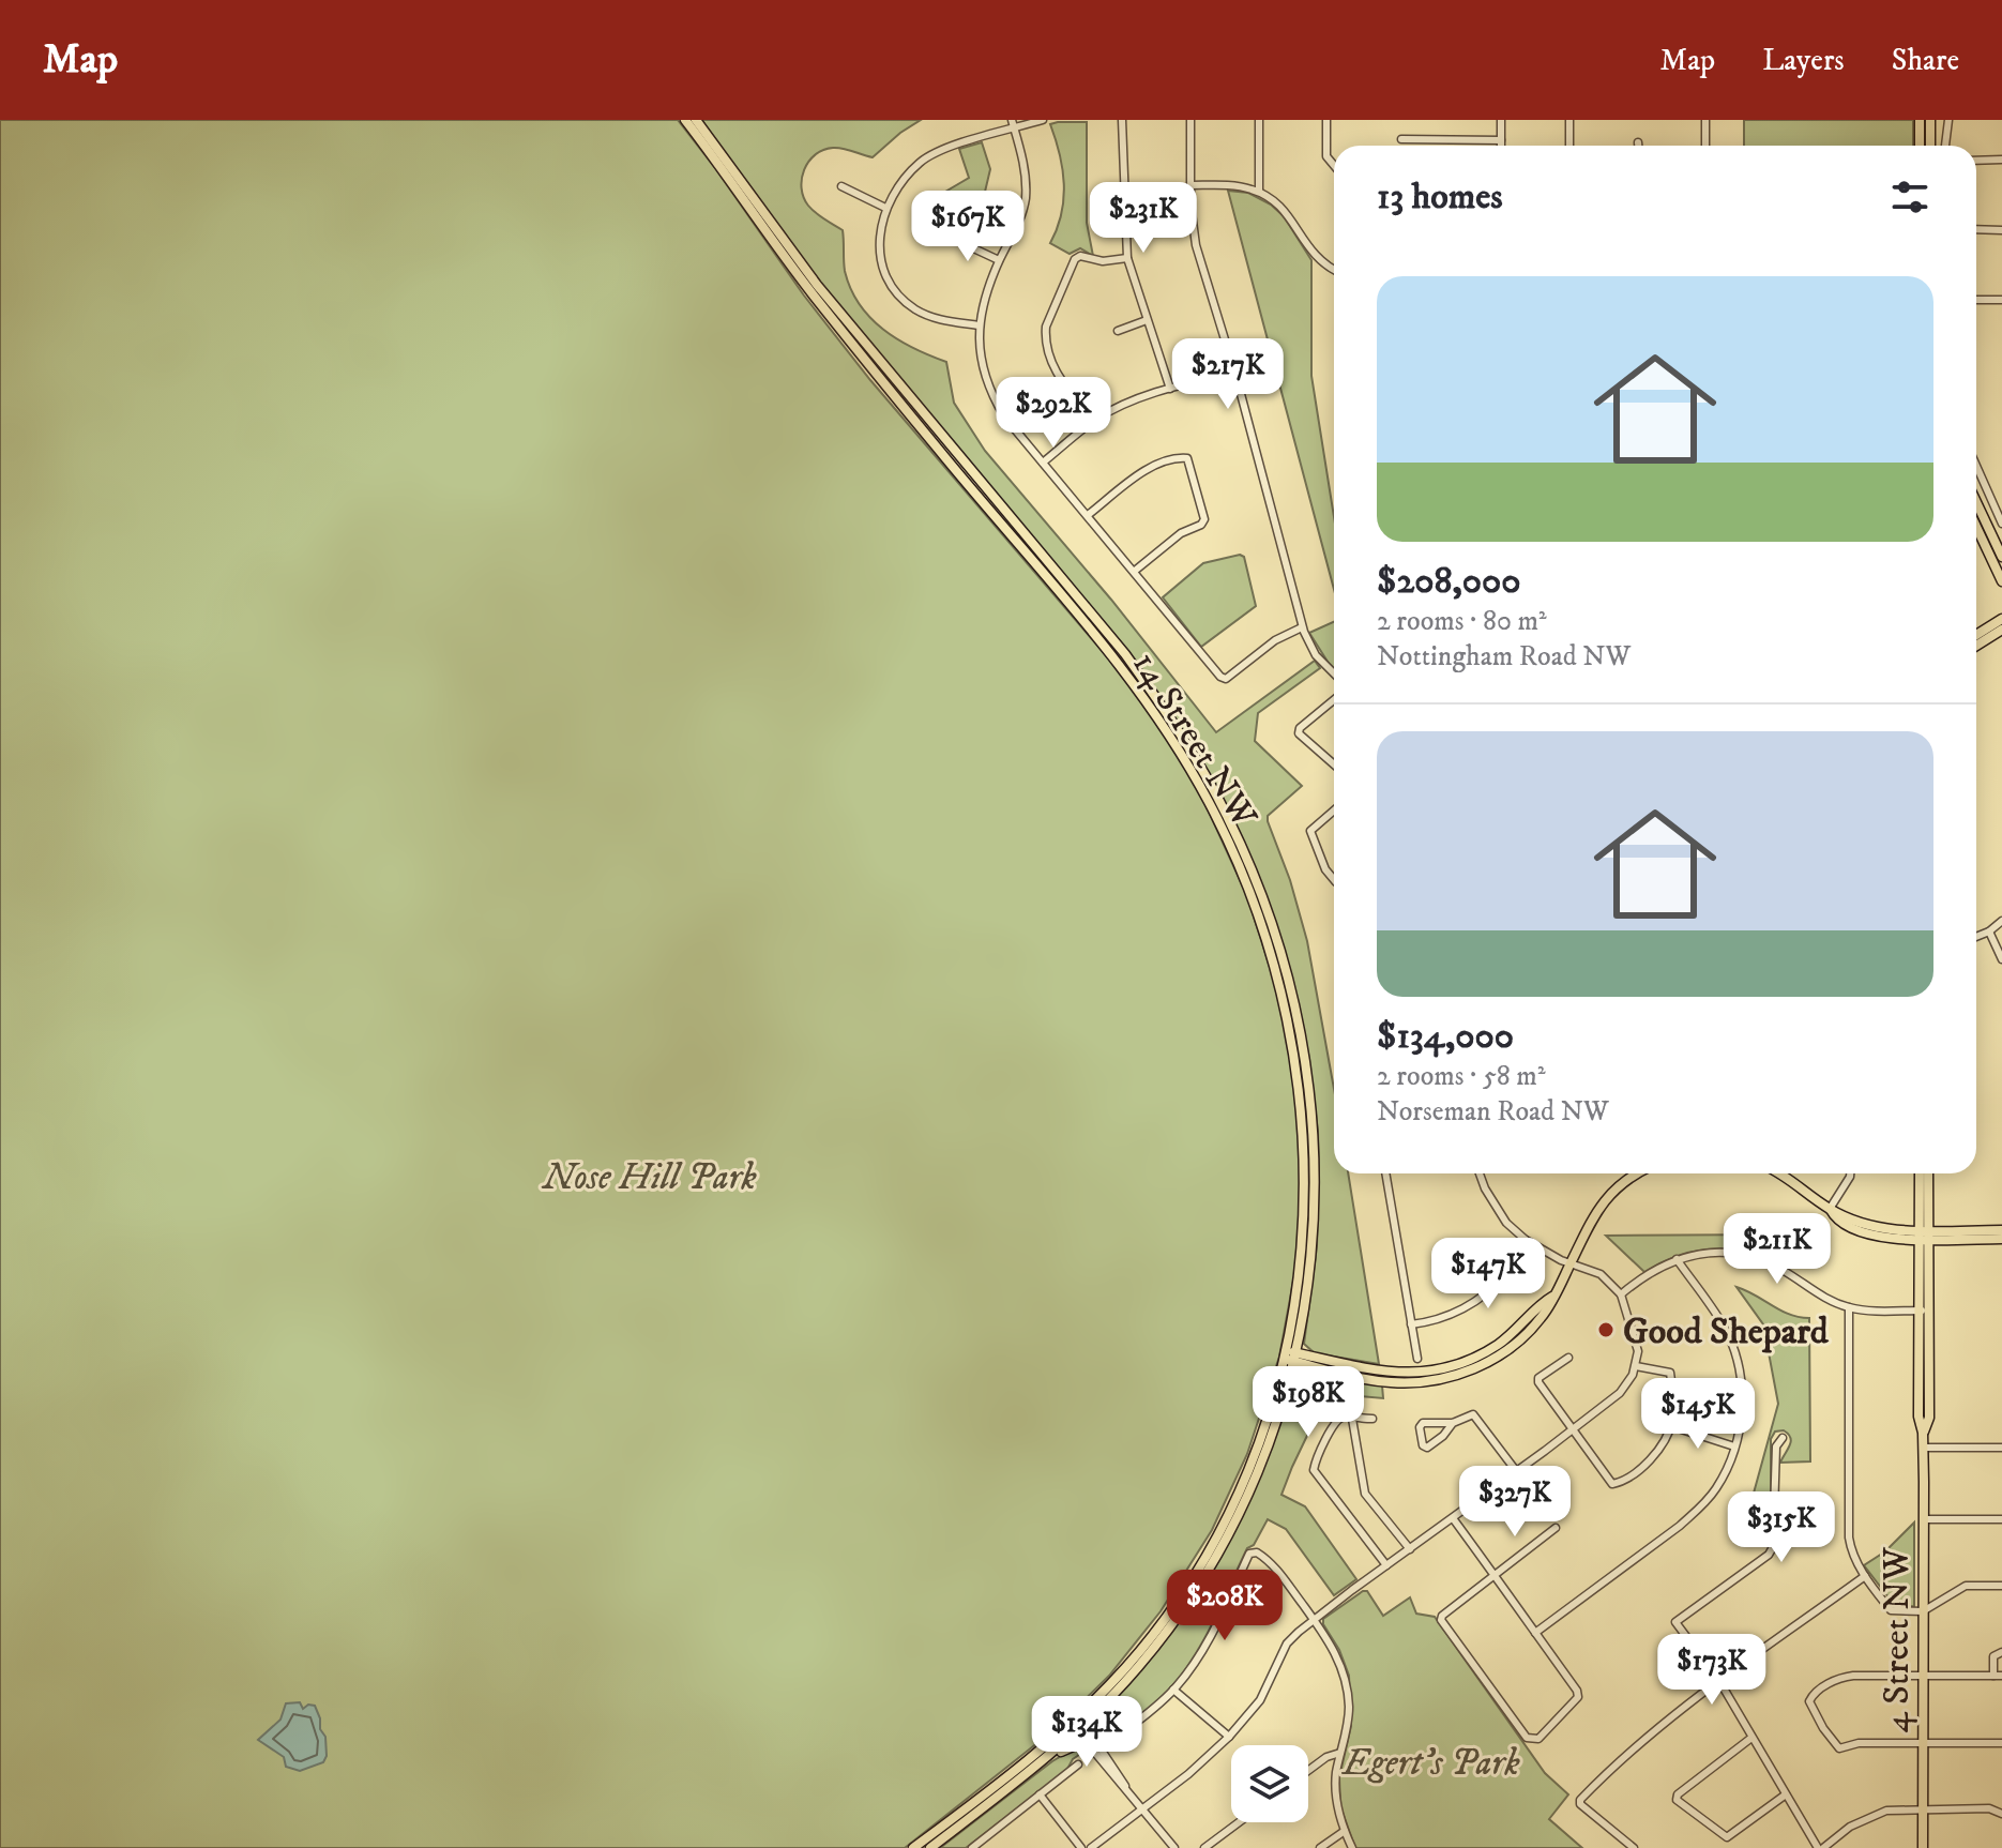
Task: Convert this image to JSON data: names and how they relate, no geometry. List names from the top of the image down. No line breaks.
{"streets":{"main road":["14 Street NW","4 Street NW"]},"parks":["Nose Hill Park","Egert's Park"],"places":["Good Shepard"],"page":{"header":"Map","nav":["Map","Layers","Share"],"heading":"13 homes","price":["$231K","$167K","$217K","$292K","$211K","$147K","$198K","$145K","$327K","$315K","$208K","$173K","$134K"],"list":[{"name":"$208,000","note":"2 rooms · 80 m² · Nottingham Road NW"},{"name":"$134,000","note":"2 rooms · 58 m² · Norseman Road NW"}]}}
